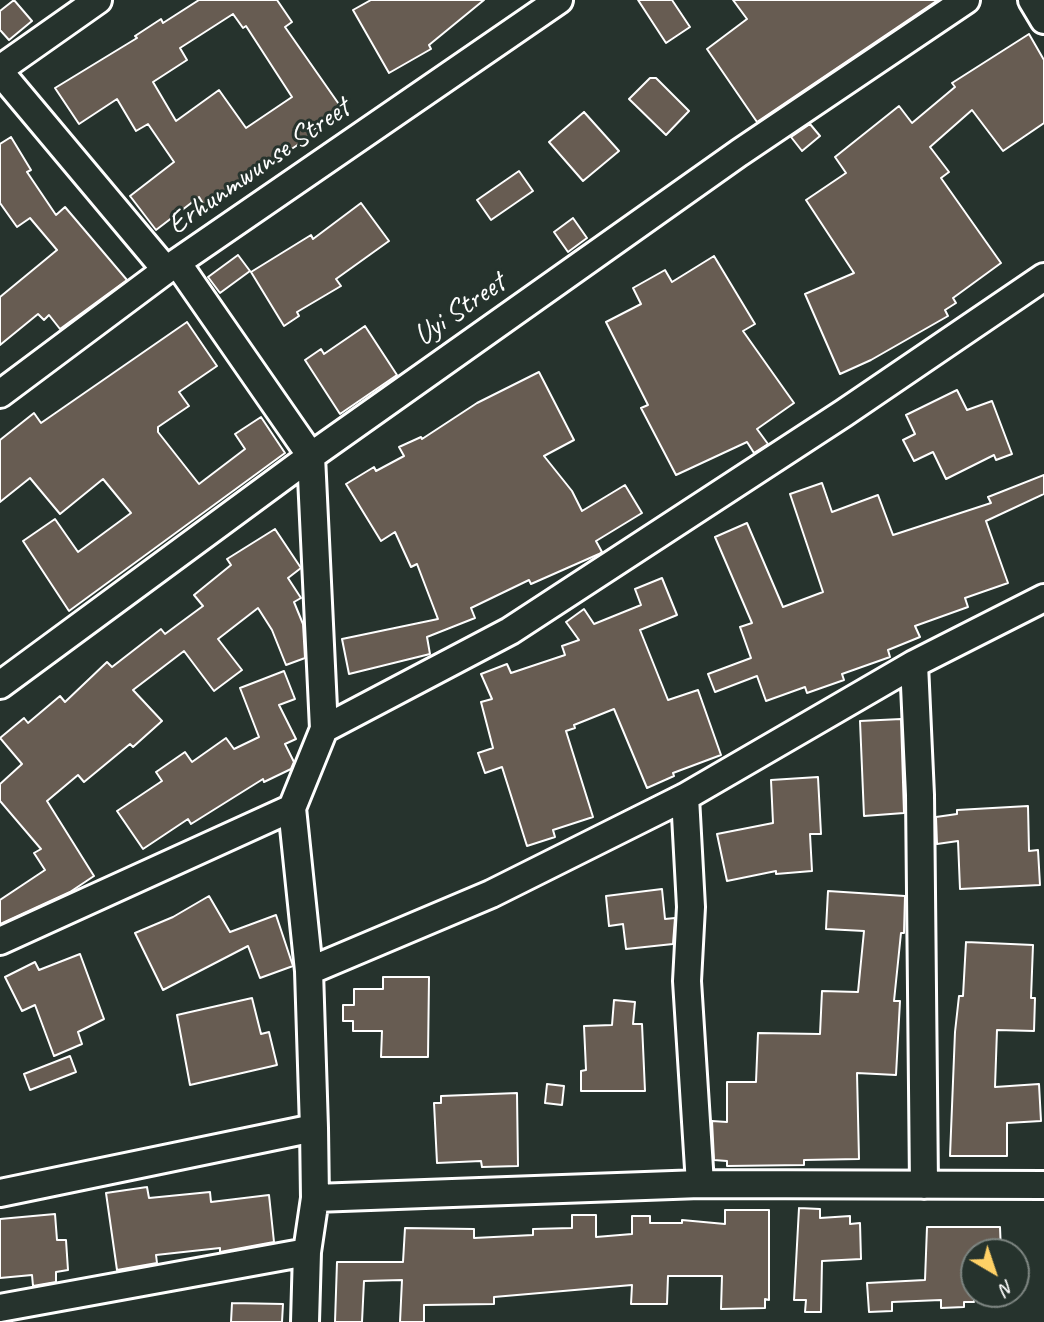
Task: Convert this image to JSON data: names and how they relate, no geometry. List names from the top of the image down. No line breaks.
{"streets":{"street":["Erhunmwunse Street","Uyi Street"]},"north":"bottom right"}
